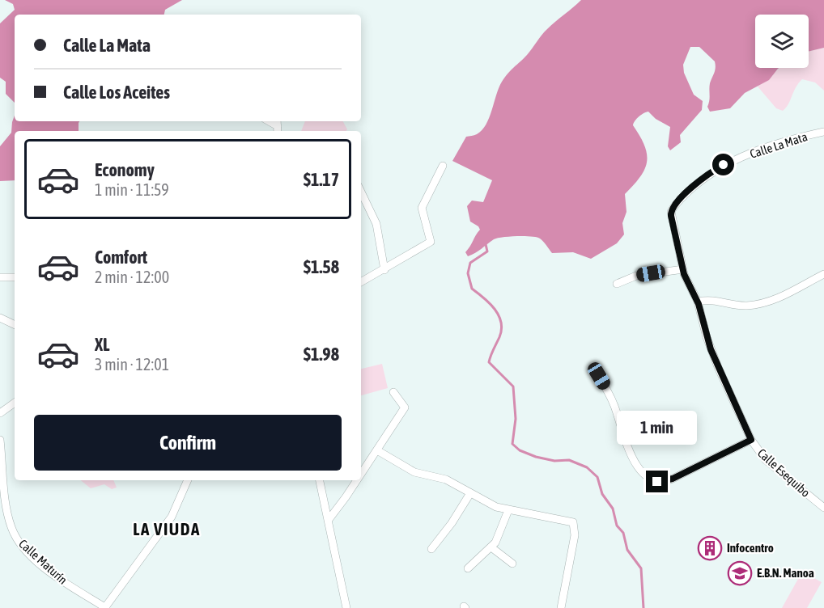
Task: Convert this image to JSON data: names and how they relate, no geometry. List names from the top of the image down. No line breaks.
{"streets":{"street":["Calle La Mata","Calle Esequibo","Calle Maturín"]},"crossings":[["Calle La Mata","Calle Esequibo"]],"districts":["LA VIUDA"],"places":{"building":["Infocentro"],"school or university":["E.B.N. Manoa"]},"page":{"banner":["Calle La Mata","Calle Los Aceites"],"list":[{"name":"Economy","note":"1 min · 11:59","value":"$1.17"},{"name":"Comfort","note":"2 min · 12:00","value":"$1.58"},{"name":"XL","note":"3 min · 12:01","value":"$1.98"}],"buttons":"Confirm","bubble":"1 min"}}
